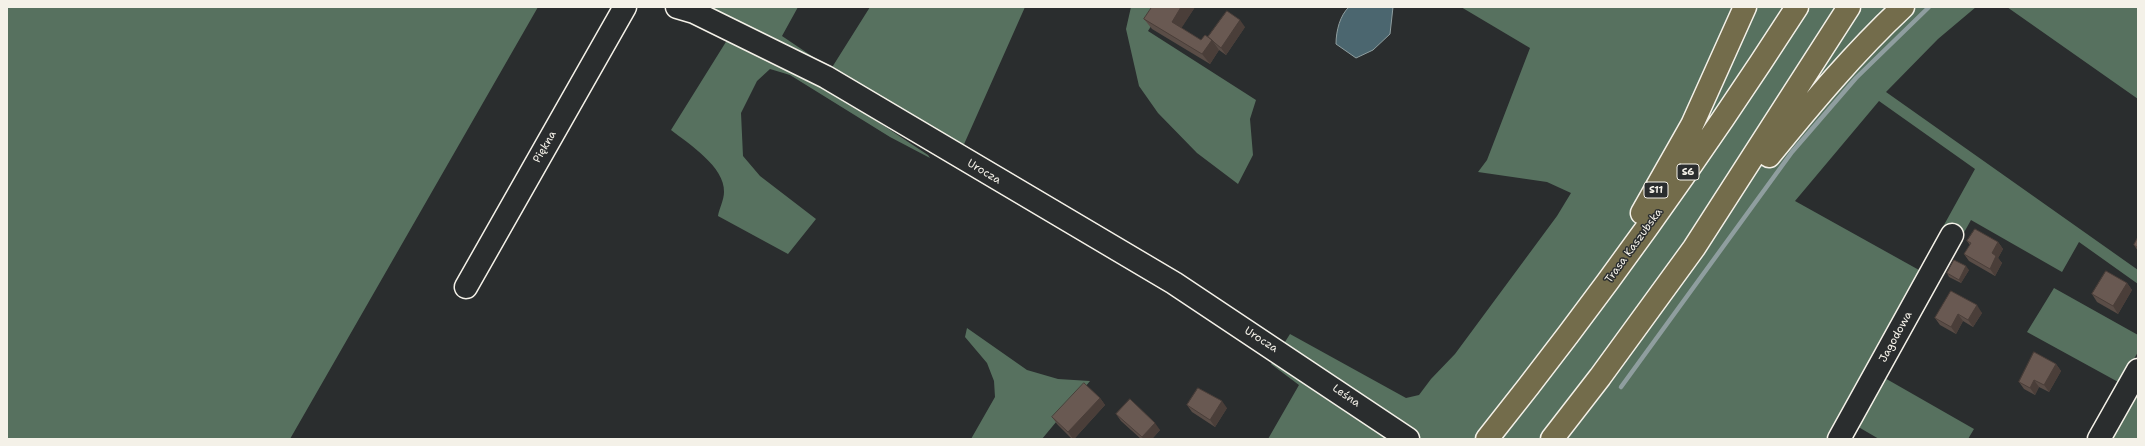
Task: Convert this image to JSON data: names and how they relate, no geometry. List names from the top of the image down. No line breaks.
{"streets":{"highway":["S6","S11","Trasa Kaszubska"],"street":["Piękna","Urocza","Jagodowa","Leśna"]},"crossings":[["Urocza","Leśna"],["S11","Trasa Kaszubska"]]}
